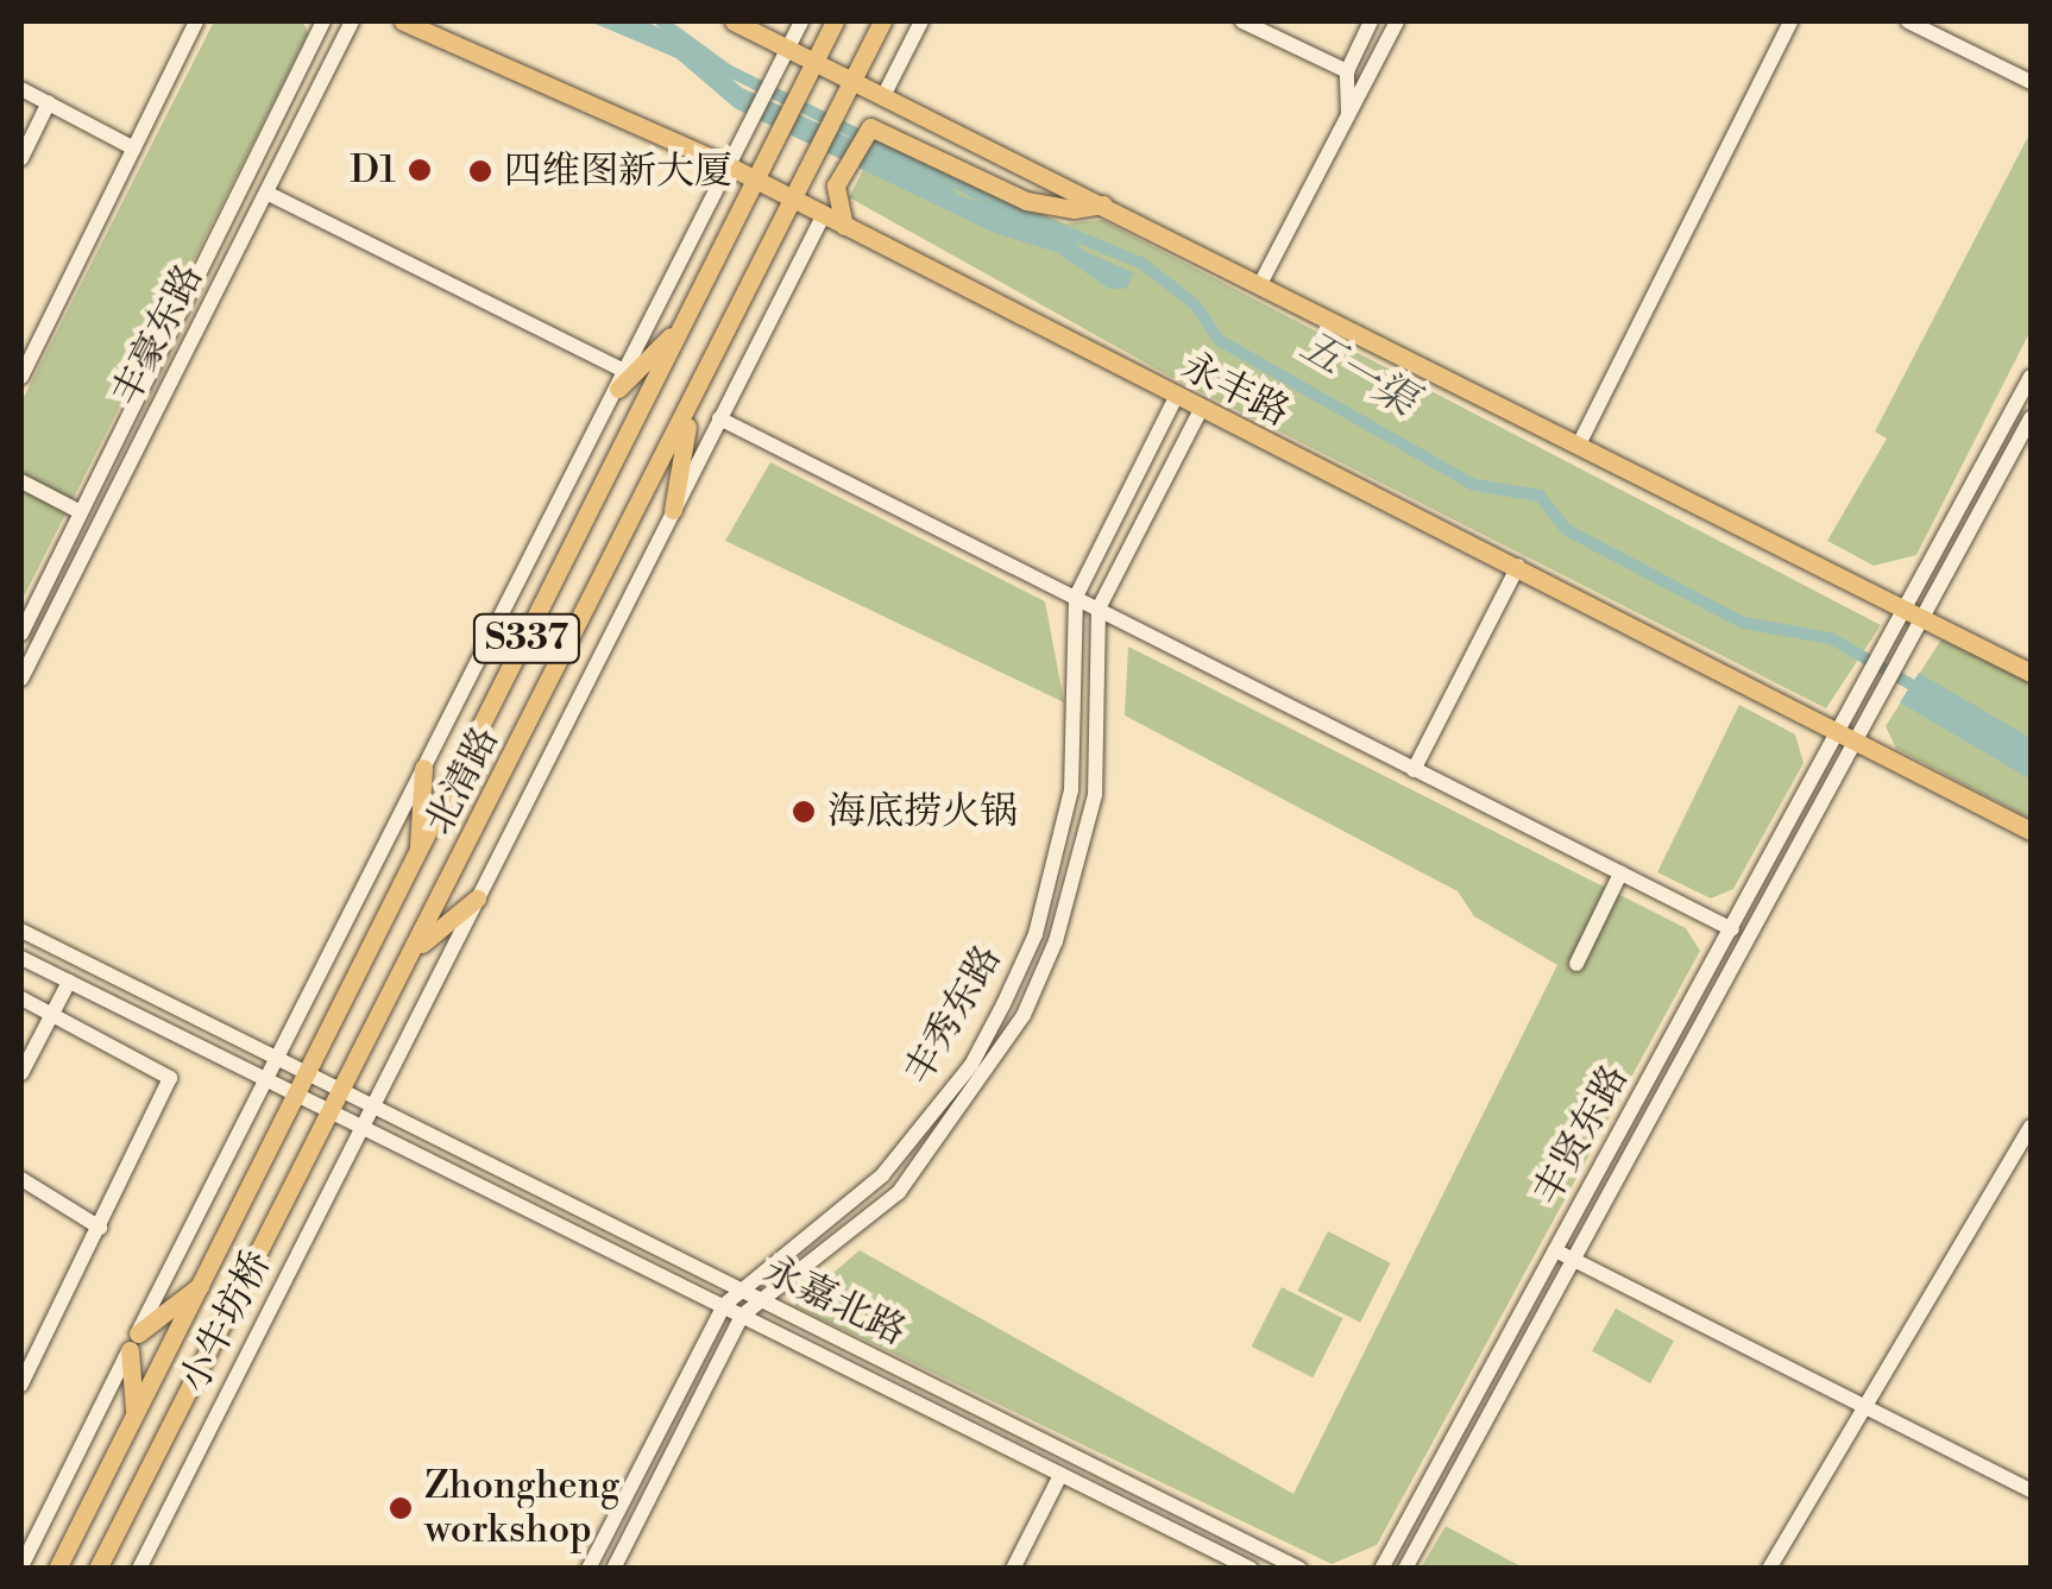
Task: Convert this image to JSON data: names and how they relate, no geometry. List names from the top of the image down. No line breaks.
{"streets":{"main road":["永丰路","S337","北清路"],"street":["丰豪东路","丰秀东路","丰贤东路","永嘉北路","小牛坊桥"]},"crossings":[["永丰路","北清路"],["永丰路","丰秀东路"],["永丰路","丰贤东路"],["北清路","永嘉北路"],["北清路","小牛坊桥"],["丰秀东路","永嘉北路"],["永嘉北路","小牛坊桥"]],"water":["五一渠"],"places":["D1","四维图新大厦","海底捞火锅","Zhongheng workshop"]}
